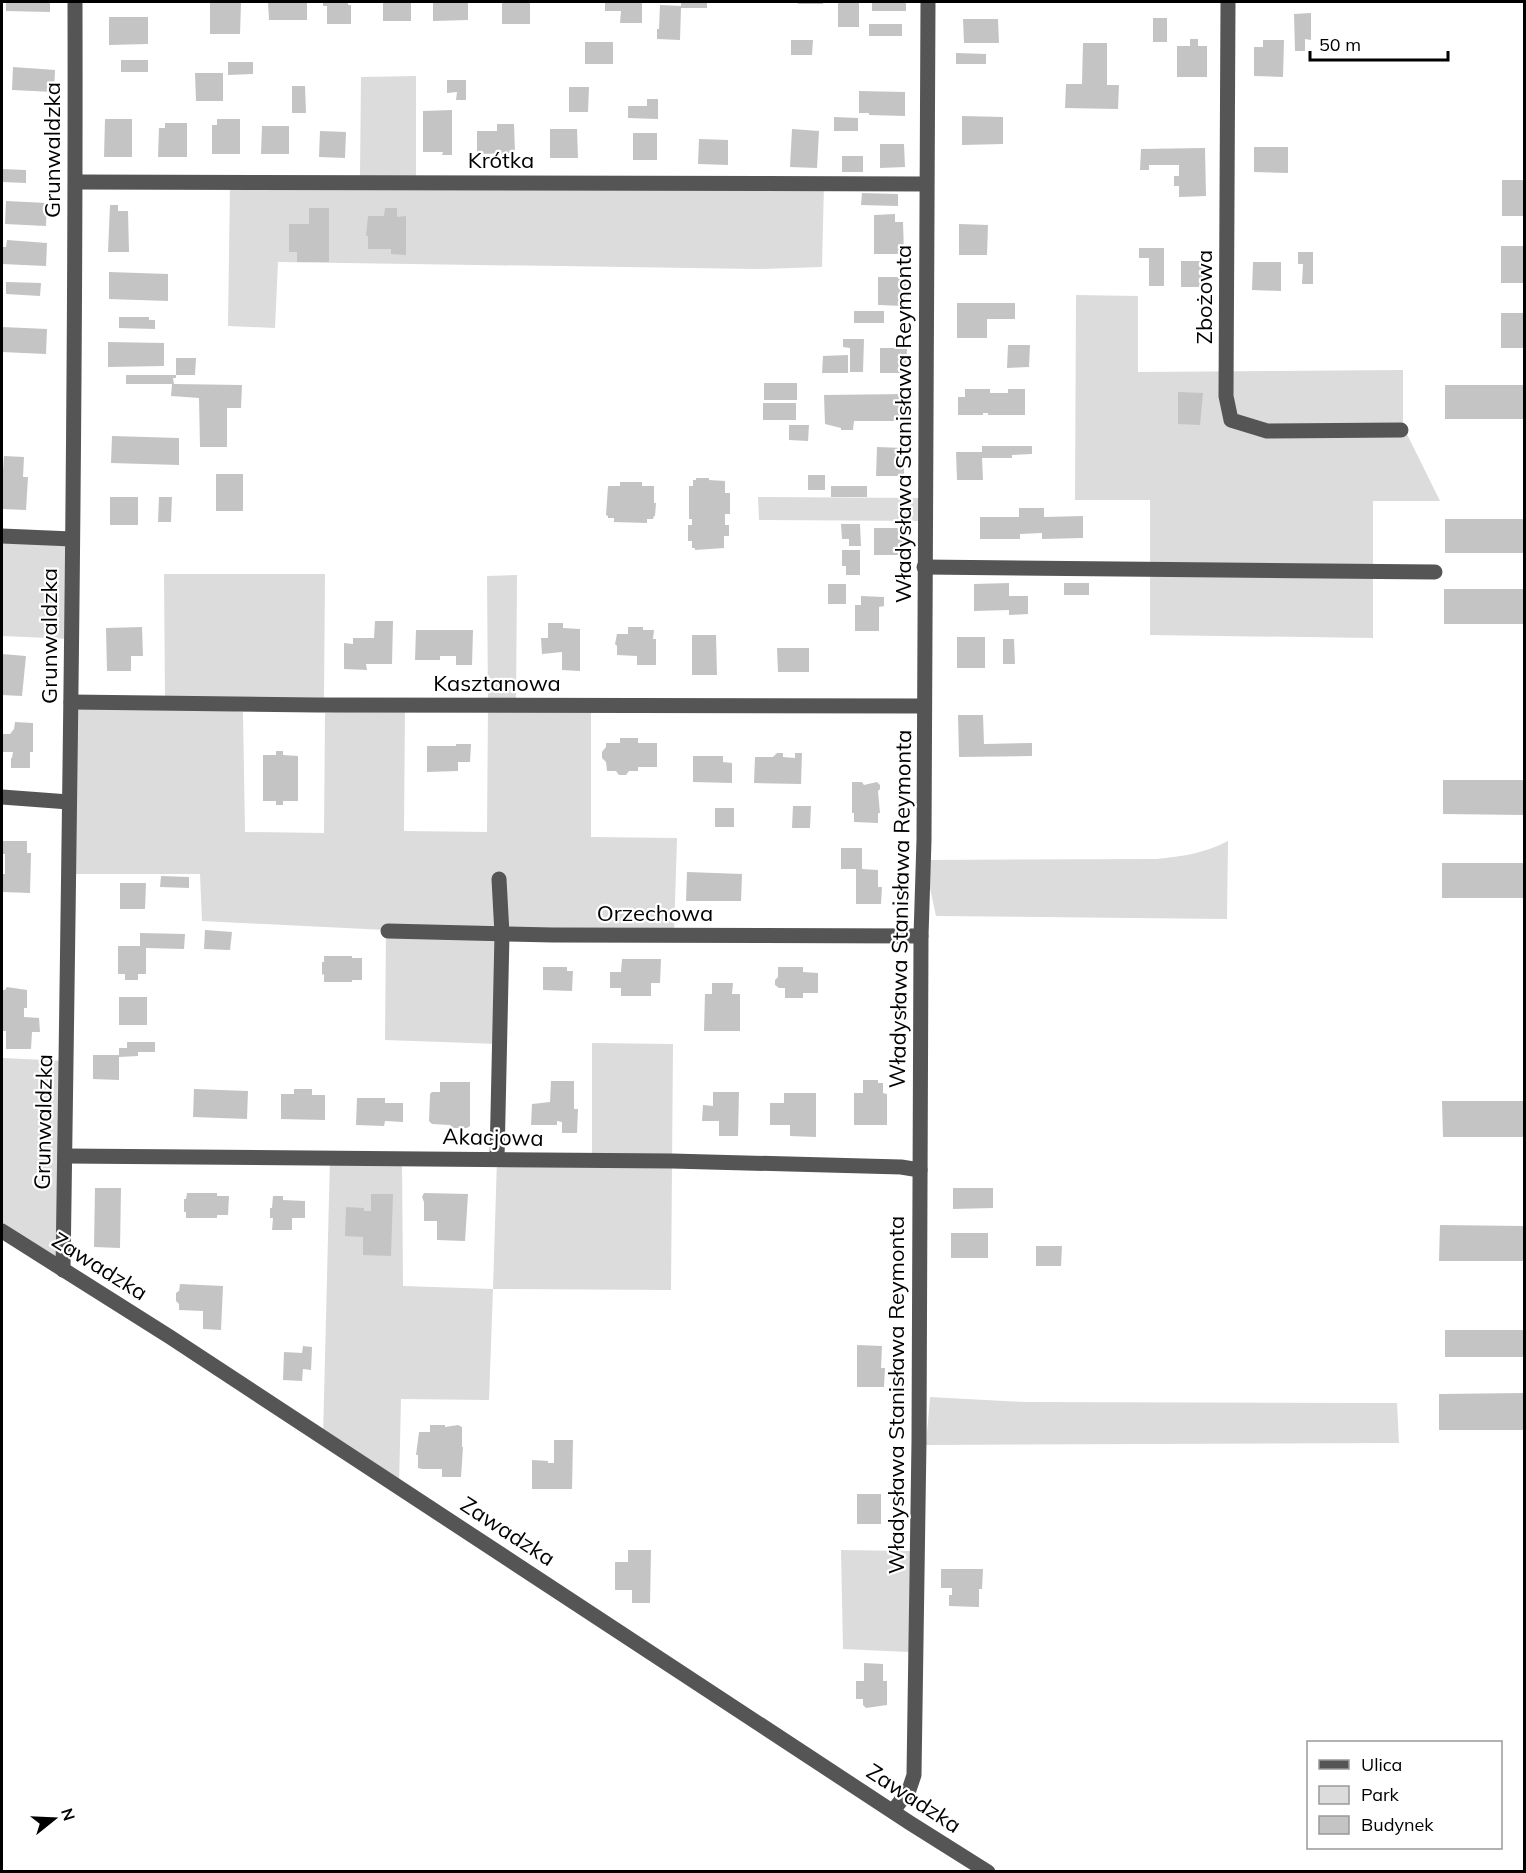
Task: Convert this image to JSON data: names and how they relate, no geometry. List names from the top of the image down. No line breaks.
{"streets":{"street":["Grunwaldzka","Krótka","Zbożowa","Władysława Stanisława Reymonta","Kasztanowa","Orzechowa","Akacjowa","Zawadzka"]},"crossings":[["Grunwaldzka","Krótka"],["Grunwaldzka","Kasztanowa"],["Grunwaldzka","Akacjowa"],["Grunwaldzka","Zawadzka"],["Krótka","Władysława Stanisława Reymonta"],["Władysława Stanisława Reymonta","Kasztanowa"],["Władysława Stanisława Reymonta","Orzechowa"],["Władysława Stanisława Reymonta","Akacjowa"],["Władysława Stanisława Reymonta","Zawadzka"]],"legend":["Ulica","Park","Budynek"],"scale_bar":"50 m","north":"right"}
